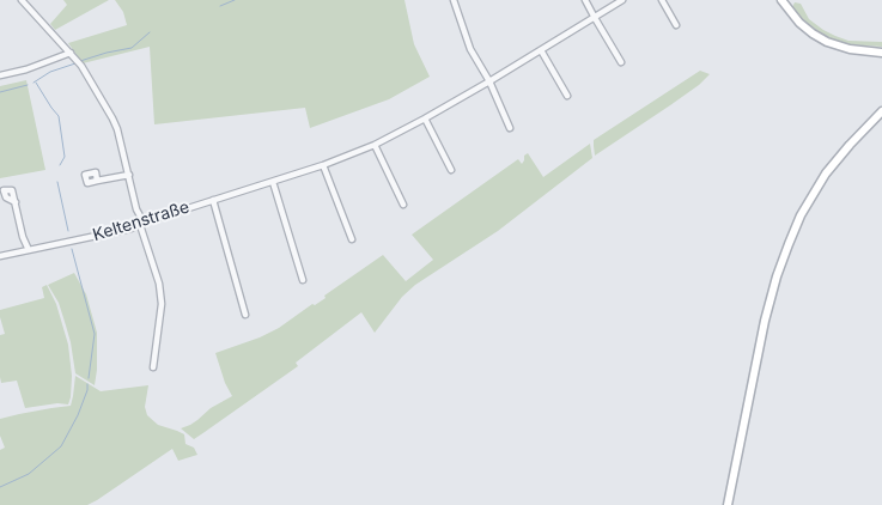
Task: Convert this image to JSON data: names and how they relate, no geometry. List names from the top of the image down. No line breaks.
{"streets":{"street":["Keltenstraße"]}}
